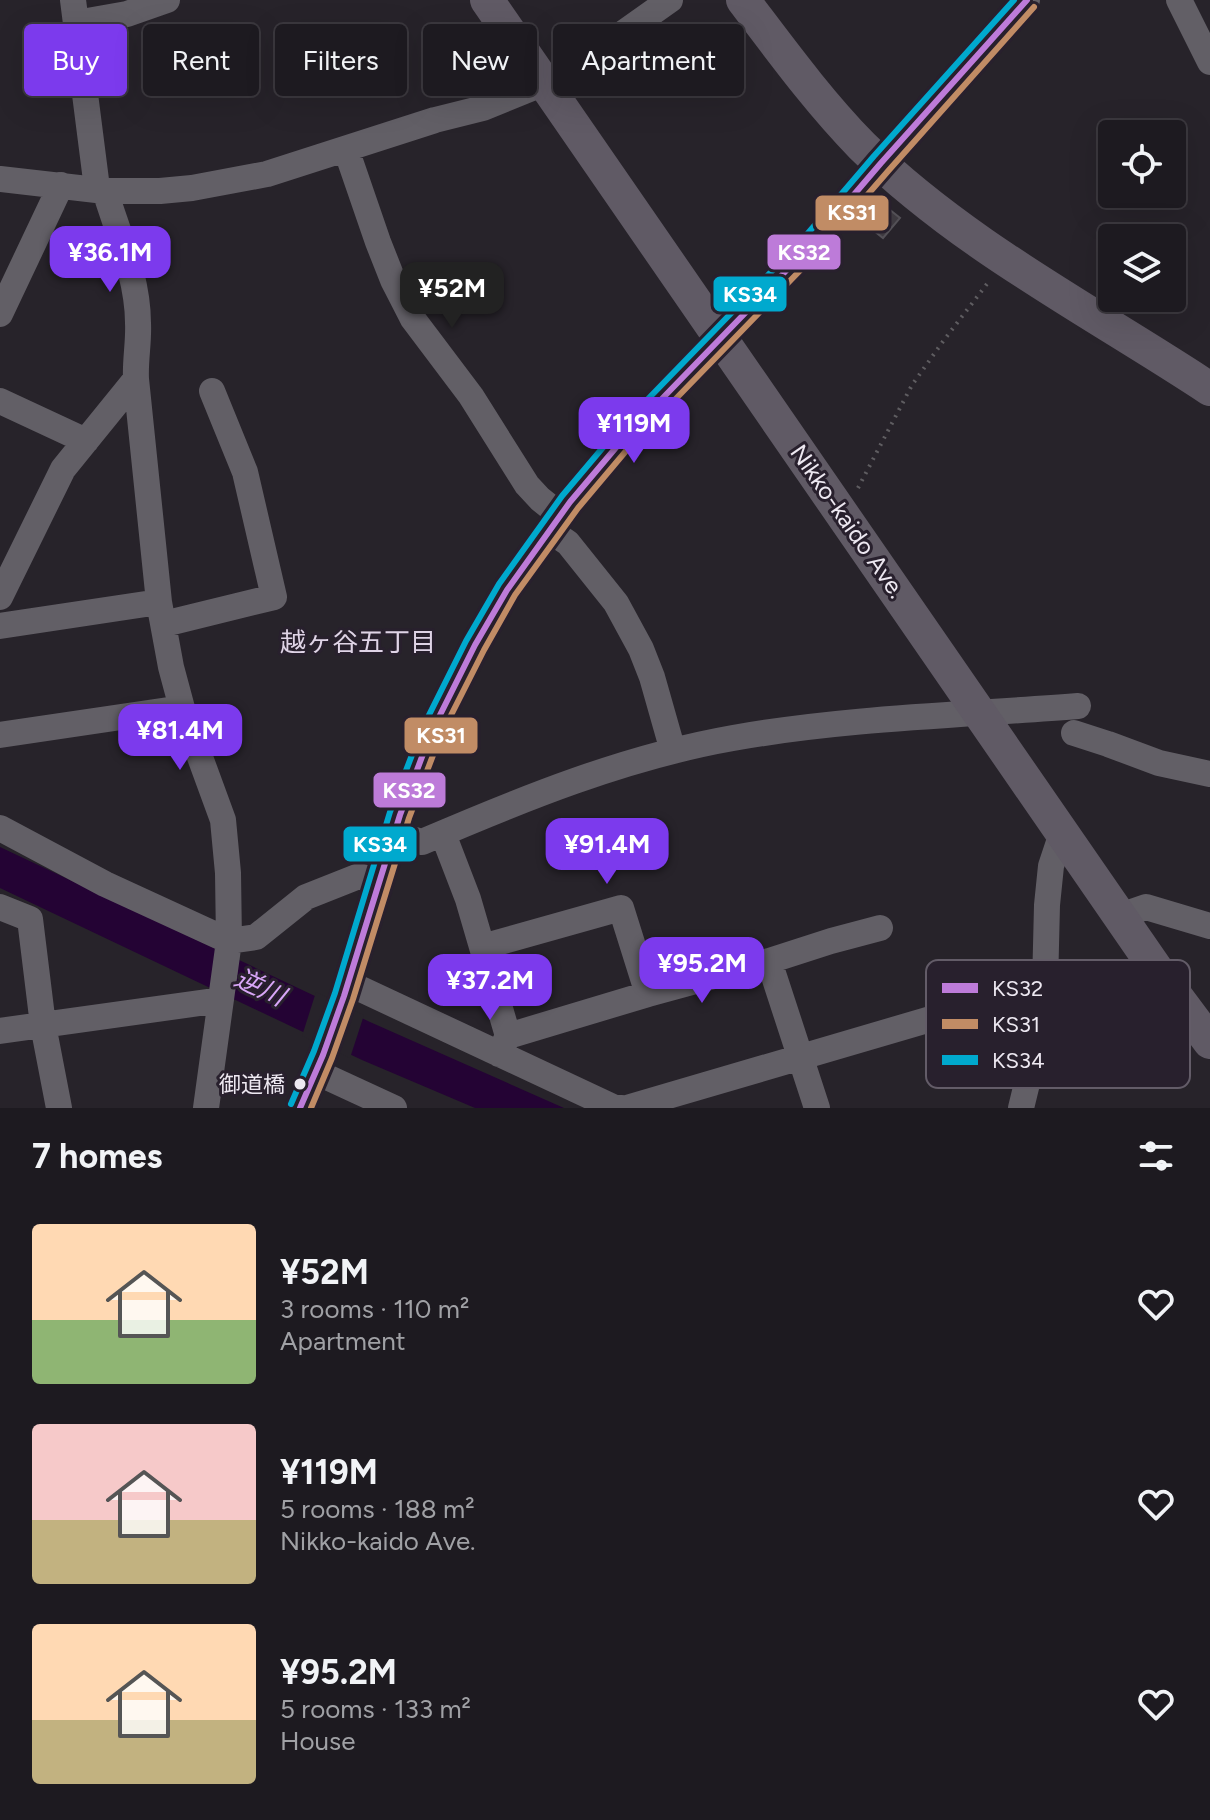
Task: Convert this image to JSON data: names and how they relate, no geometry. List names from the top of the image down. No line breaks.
{"streets":{"main road":["Nikko-kaido Ave."]},"districts":["越ヶ谷五丁目"],"water":["逆川"],"places":["御道橋"],"lines":["transit line KS32","transit line KS34","transit line KS31"],"legend":["KS32","KS31","KS34"],"page":{"chip":["Buy","Rent","Filters","New","Apartment"],"price":["¥36.1M","¥52M","¥119M","¥81.4M","¥91.4M","¥95.2M","¥37.2M"],"heading":"7 homes","list":[{"name":"¥52M","note":"3 rooms · 110 m² · Apartment"},{"name":"¥119M","note":"5 rooms · 188 m² · Nikko-kaido Ave."},{"name":"¥95.2M","note":"5 rooms · 133 m² · House"}]}}
